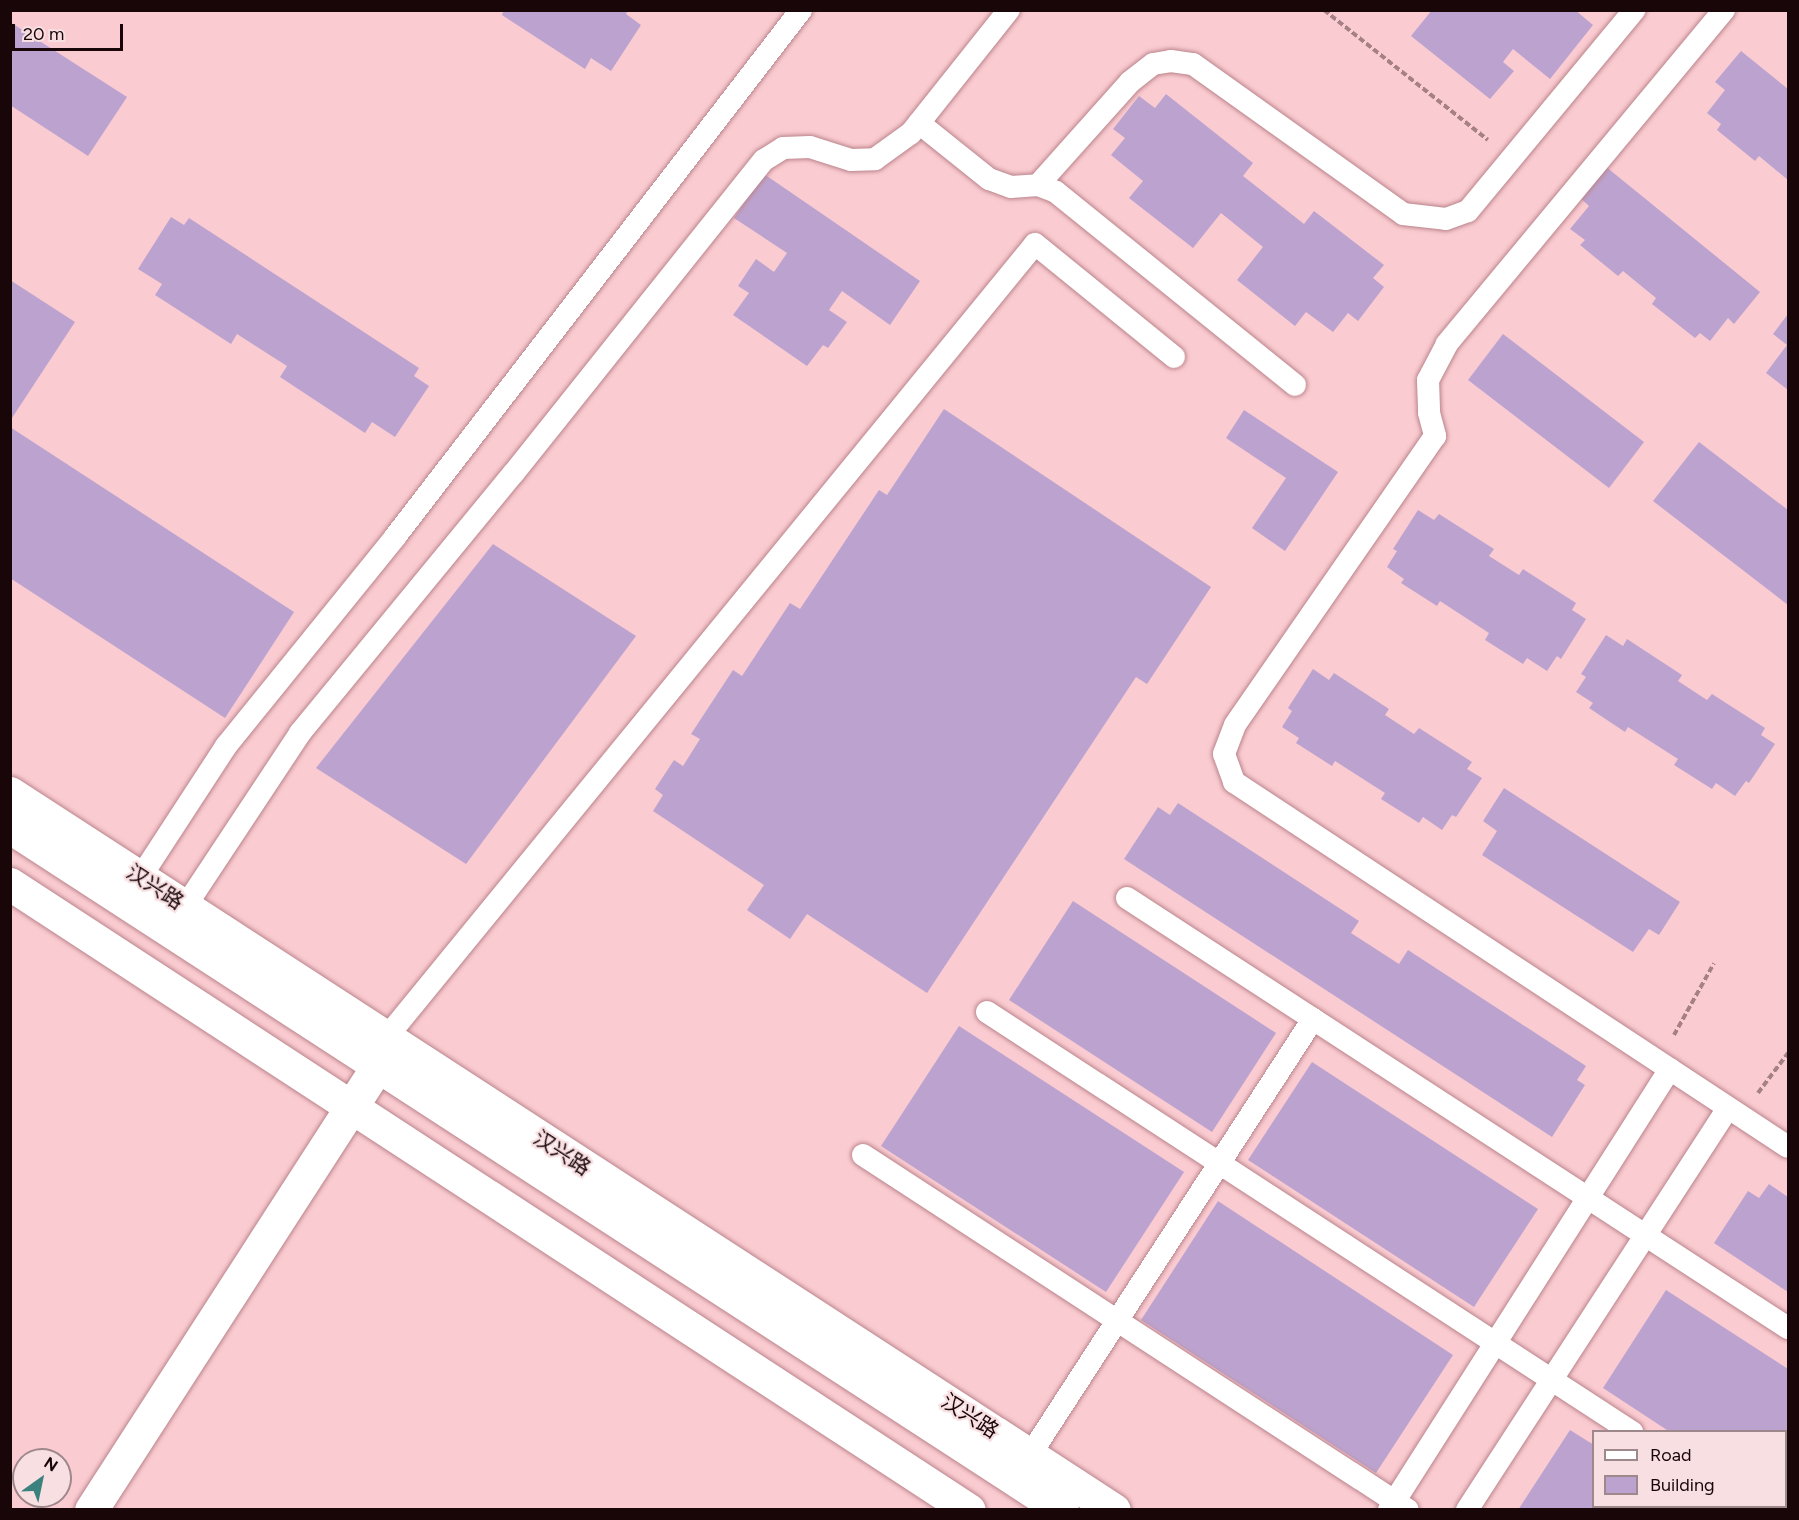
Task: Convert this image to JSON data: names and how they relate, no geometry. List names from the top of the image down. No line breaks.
{"streets":{"street":["汉兴路"]},"legend":["Road","Building"],"scale_bar":"20 m","north":"top right"}
